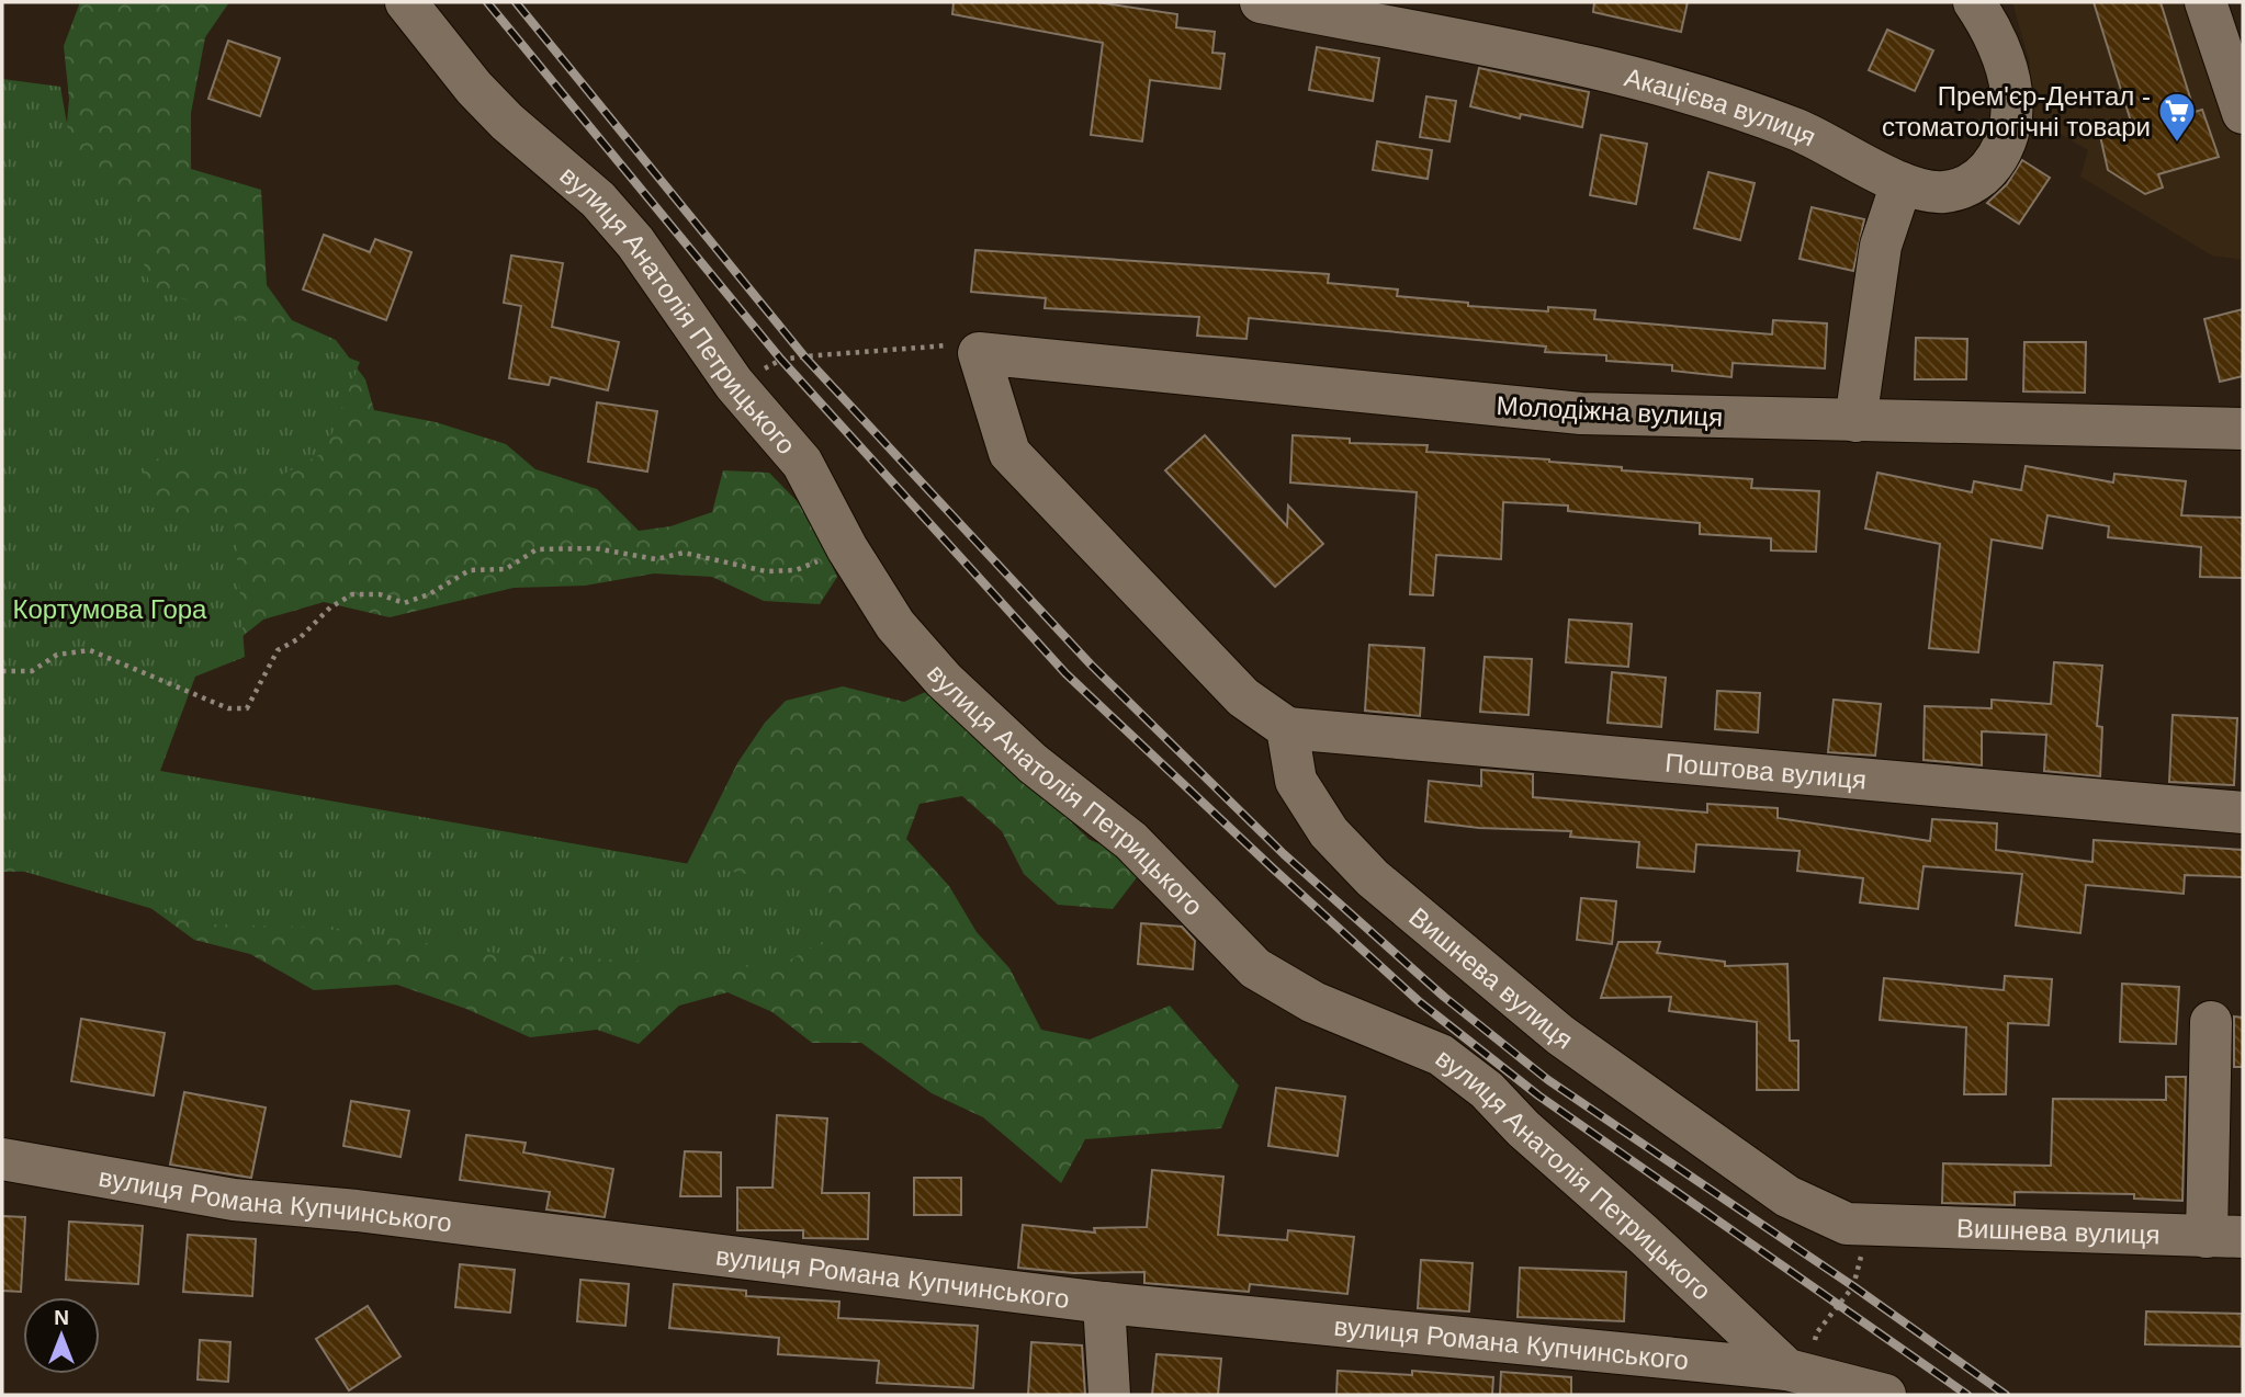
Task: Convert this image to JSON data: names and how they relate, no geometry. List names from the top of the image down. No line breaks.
{"streets":{"street":["Акацієва вулиця","вулиця Анатолія Петрицького","Молодіжна вулиця","Поштова вулиця","Вишнева вулиця","вулиця Романа Купчинського"]},"crossings":[["вулиця Анатолія Петрицького","вулиця Романа Купчинського"],["Поштова вулиця","Вишнева вулиця"]],"parks":["Кортумова Гора"],"places":{"supermarket":["Прем'єр-Дентал - стоматологічні товари"]},"north":"top"}
